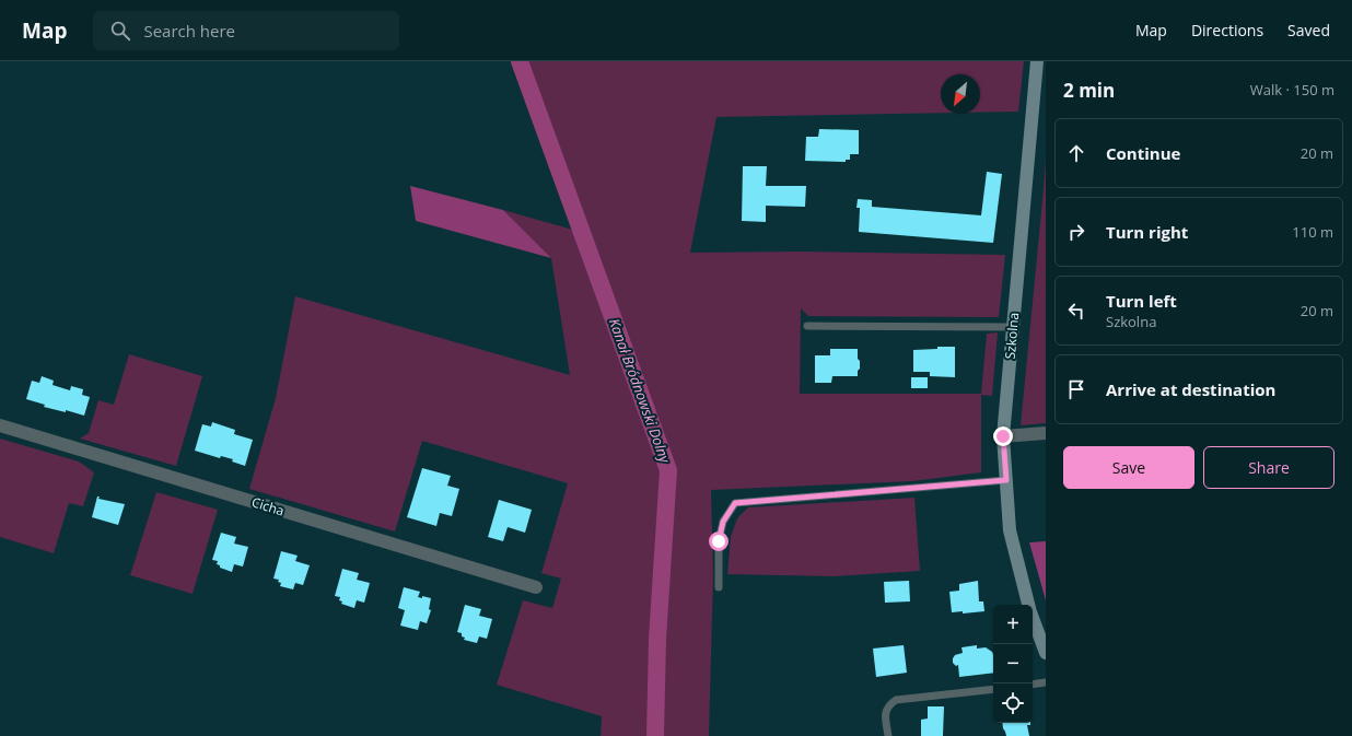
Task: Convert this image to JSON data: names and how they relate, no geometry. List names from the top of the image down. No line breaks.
{"streets":{"street":["Szkolna","Cicha"]},"water":["Kanał Bródnowski Dolny"],"north":"bottom left","page":{"header":"Map","search":"Search here","nav":["Map","Directions","Saved"],"heading":["2 min","Walk · 150 m"],"list":[["Continue","20 m"],["Turn right","110 m"],["Turn left","Szkolna","20 m"],"Arrive at destination"],"buttons":["Save","Share"],"map_buttons":["+","−"]}}
